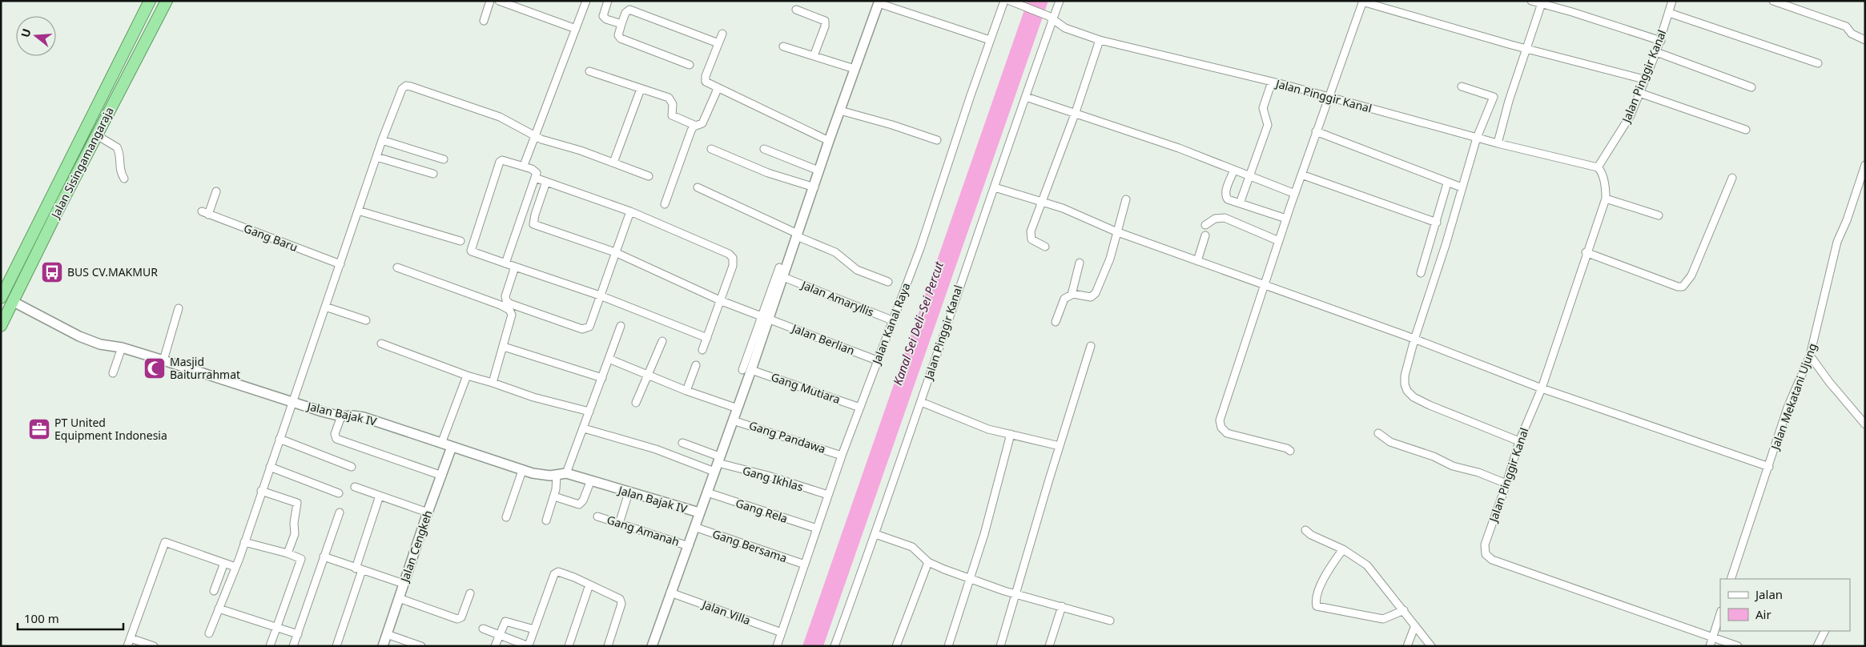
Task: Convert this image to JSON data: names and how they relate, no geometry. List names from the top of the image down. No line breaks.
{"streets":{"highway":["Jalan Sisingamangaraja"],"street":["Jalan Pinggir Kanal","Gang Baru","Jalan Amaryllis","Jalan Kanal Raya","Jalan Berlian","Gang Mutiara","Jalan Mekatani Ujung","Jalan Bajak IV","Gang Pandawa","Gang Ikhlas","Gang Rela","Gang Amanah","Jalan Cengkeh","Gang Bersama","Jalan Villa"]},"crossings":[["Jalan Sisingamangaraja","Jalan Bajak IV"],["Jalan Amaryllis","Jalan Kanal Raya"],["Jalan Kanal Raya","Jalan Berlian"],["Jalan Kanal Raya","Gang Mutiara"],["Jalan Kanal Raya","Gang Pandawa"],["Jalan Kanal Raya","Gang Ikhlas"],["Jalan Kanal Raya","Gang Rela"],["Jalan Kanal Raya","Gang Bersama"],["Jalan Kanal Raya","Jalan Villa"],["Jalan Bajak IV","Jalan Cengkeh"]],"water":["Kanal Sei Deli–Sei Percut"],"places":{"bus stop":["BUS CV.MAKMUR"],"mosque":["Masjid Baiturrahmat"],"office":["PT United Equipment Indonesia"]},"legend":["Jalan","Air"],"scale_bar":"100 m","north":"left"}
